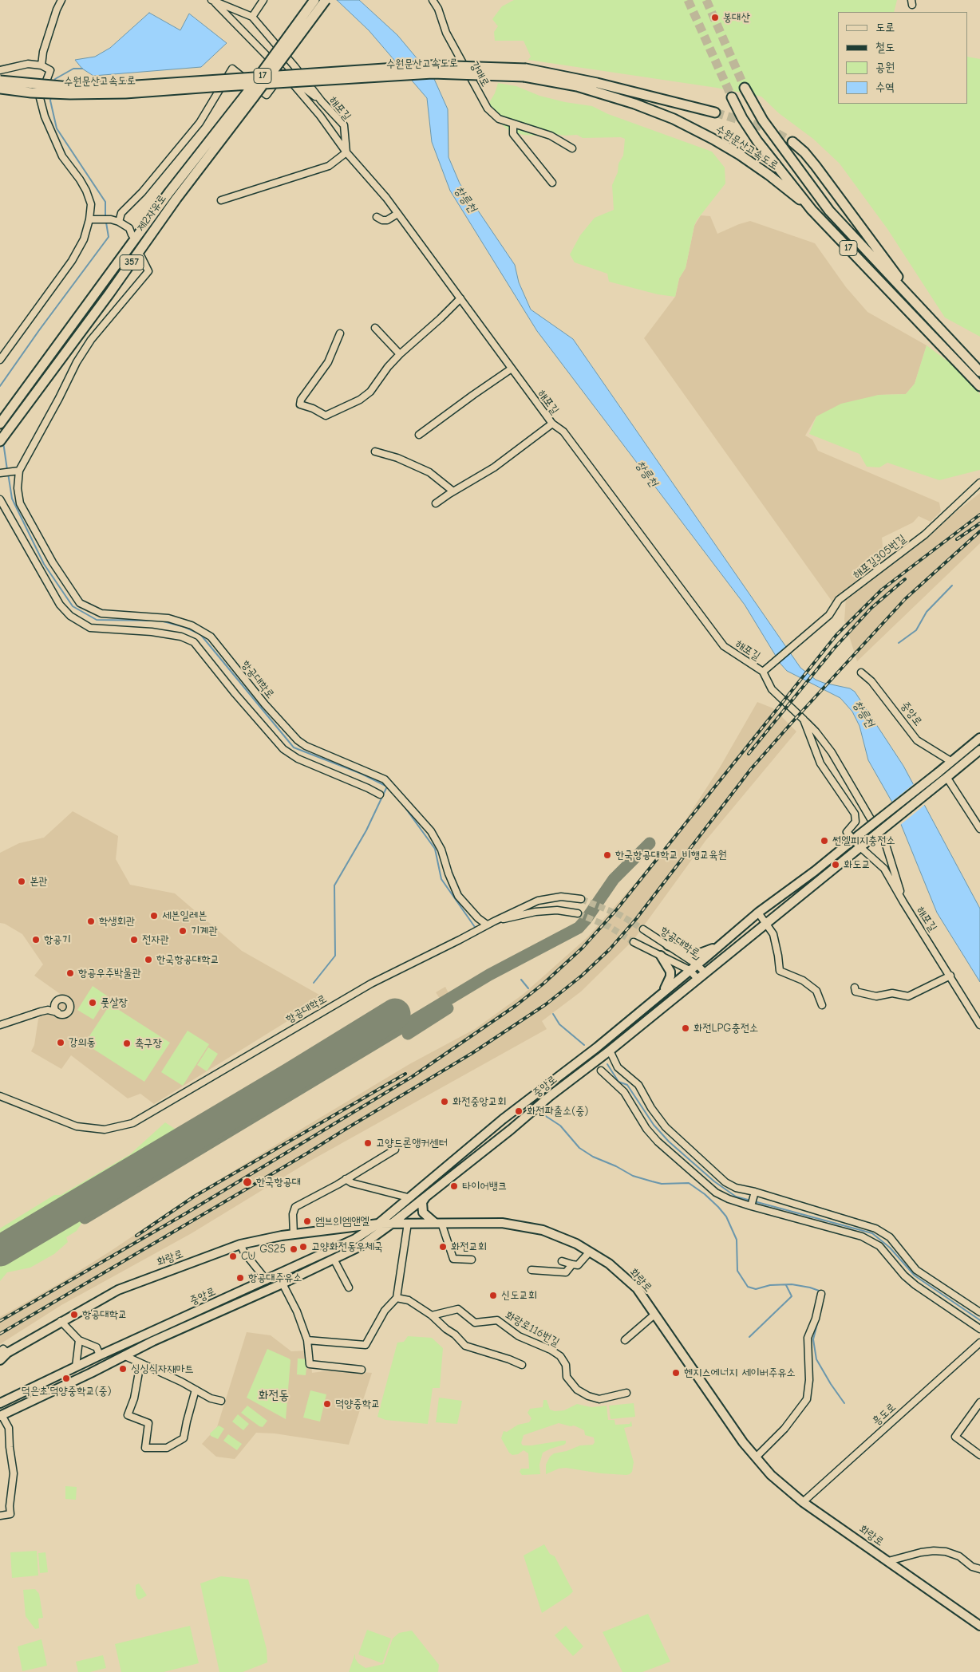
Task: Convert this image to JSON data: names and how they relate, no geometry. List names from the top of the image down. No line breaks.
{"streets":{"highway":["수원문산고속도로","17","제2자유로","357"],"main road":["중앙로","화랑로"],"street":["강매로","해포길","해포길305번길","항공대학로","화랑로116번길","흥도로"]},"crossings":[["해포길","해포길305번길"],["해포길","중앙로"],["항공대학로","중앙로"],["중앙로","화랑로"],["화랑로","흥도로"]],"districts":["화전동"],"water":["창릉천"],"places":["봉대산","썬엘피지충전소","한국항공대학교 비행교육원","화도교","본관","세븐일레븐","학생회관","기계관","항공기","전자관","한국항공대학교","항공우주박물관","풋살장","화전LPG충전소","강의동","축구장","화전중앙교회","화전파출소(중)","고양드론앵커센터","한국항공대","타이어뱅크","엠브이엠앤엘","고양화전동우체국","화전교회","GS25","CU","항공대주유소","신도교회","항공대학교","싱싱식자재마트","헨지스에너지 세이버주유소","덕은초.덕양중학교(중)","덕양중학교"],"legend":["도로","철도","공원","수역"]}
